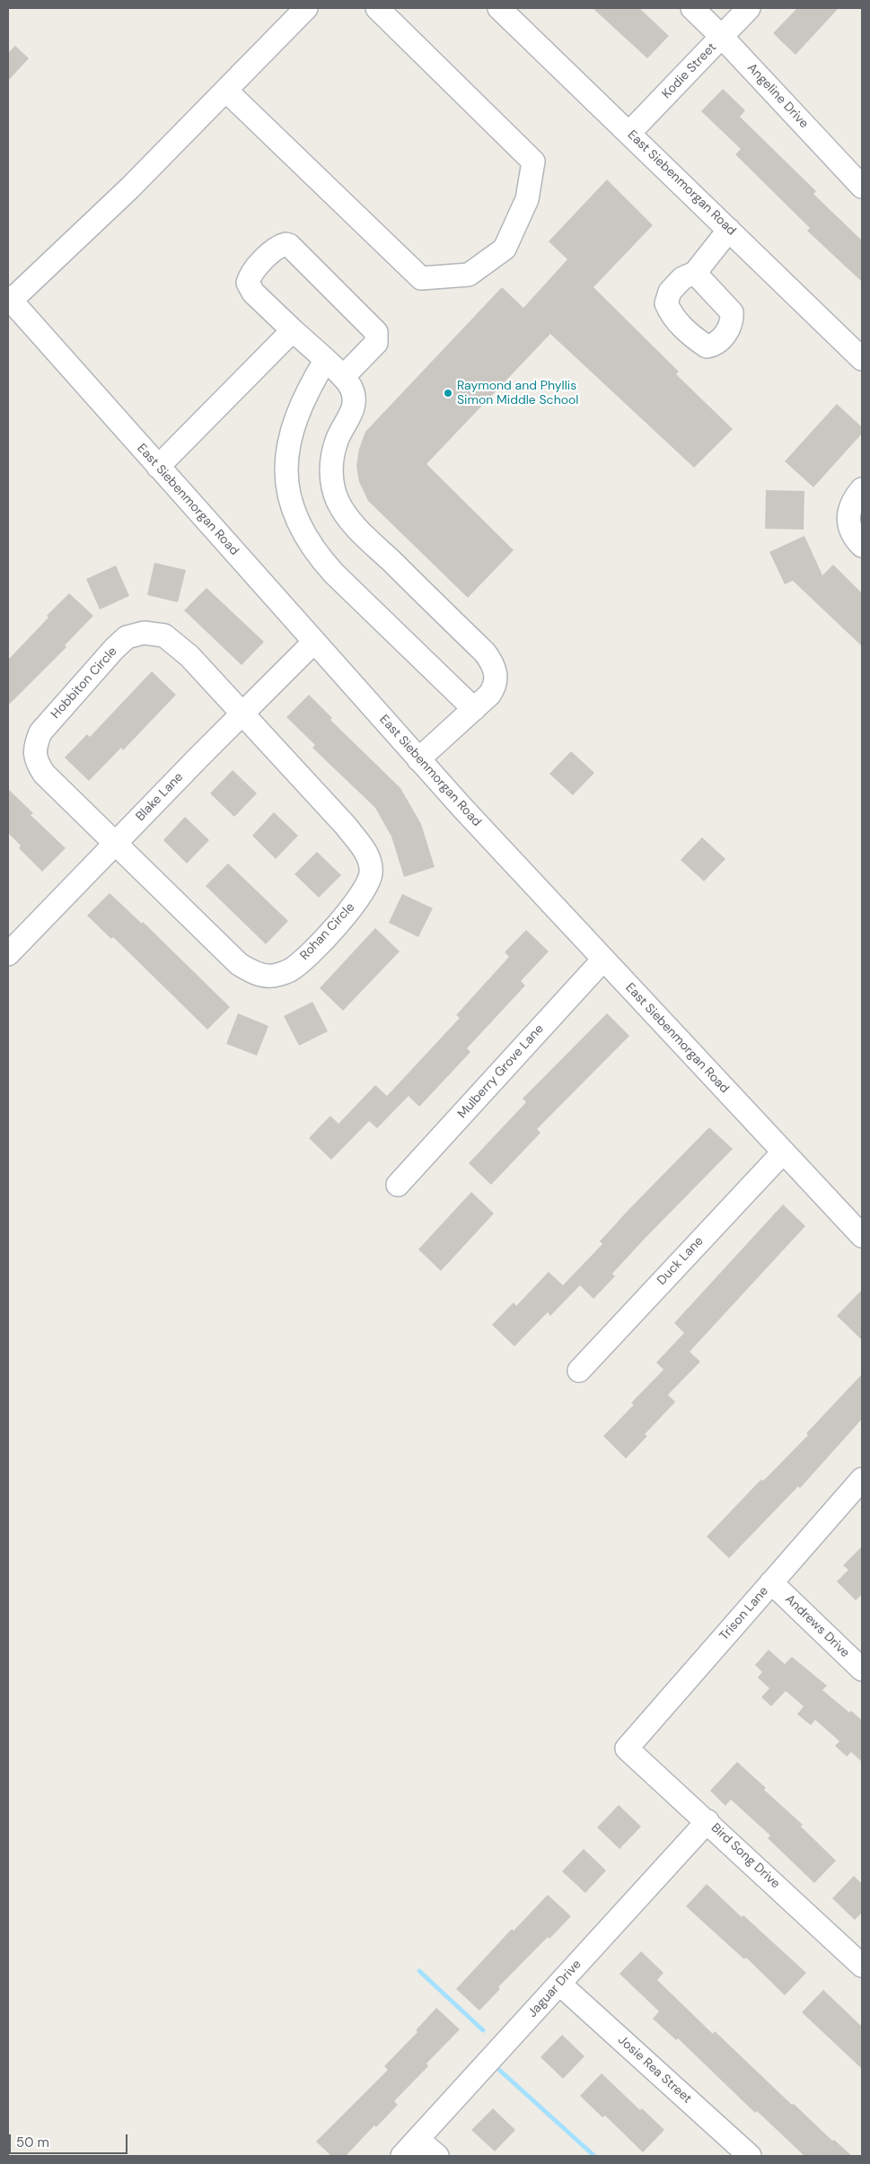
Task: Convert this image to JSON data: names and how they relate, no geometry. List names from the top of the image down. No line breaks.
{"streets":{"street":["Kodie Street","Angeline Drive","East Siebenmorgan Road","Hobbiton Circle","Blake Lane","Rohan Circle","Mulberry Grove Lane","Duck Lane","Trison Lane","Andrews Drive","Bird Song Drive","Jaguar Drive","Josie Rea Street"]},"crossings":[["Kodie Street","Angeline Drive"],["Kodie Street","East Siebenmorgan Road"],["East Siebenmorgan Road","Blake Lane"],["East Siebenmorgan Road","Mulberry Grove Lane"],["East Siebenmorgan Road","Duck Lane"],["Hobbiton Circle","Blake Lane"],["Hobbiton Circle","Rohan Circle"],["Blake Lane","Rohan Circle"],["Trison Lane","Andrews Drive"],["Trison Lane","Bird Song Drive"],["Bird Song Drive","Jaguar Drive"],["Jaguar Drive","Josie Rea Street"]],"places":["Raymond and Phyllis Simon Middle School"],"scale_bar":"50 m"}
